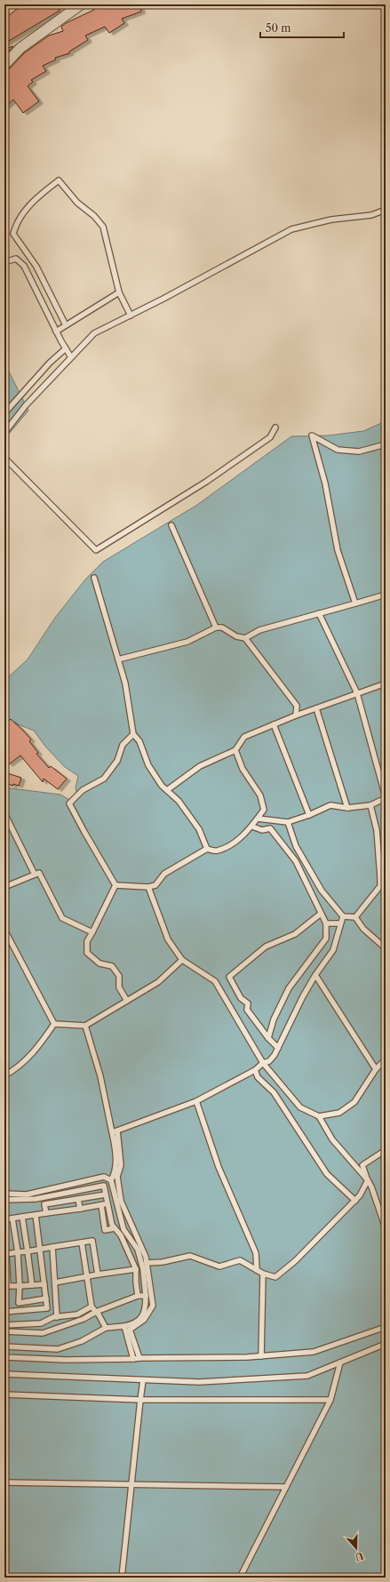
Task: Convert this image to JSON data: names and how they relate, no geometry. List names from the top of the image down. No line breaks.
{"scale_bar":"50 m","north":"bottom"}
